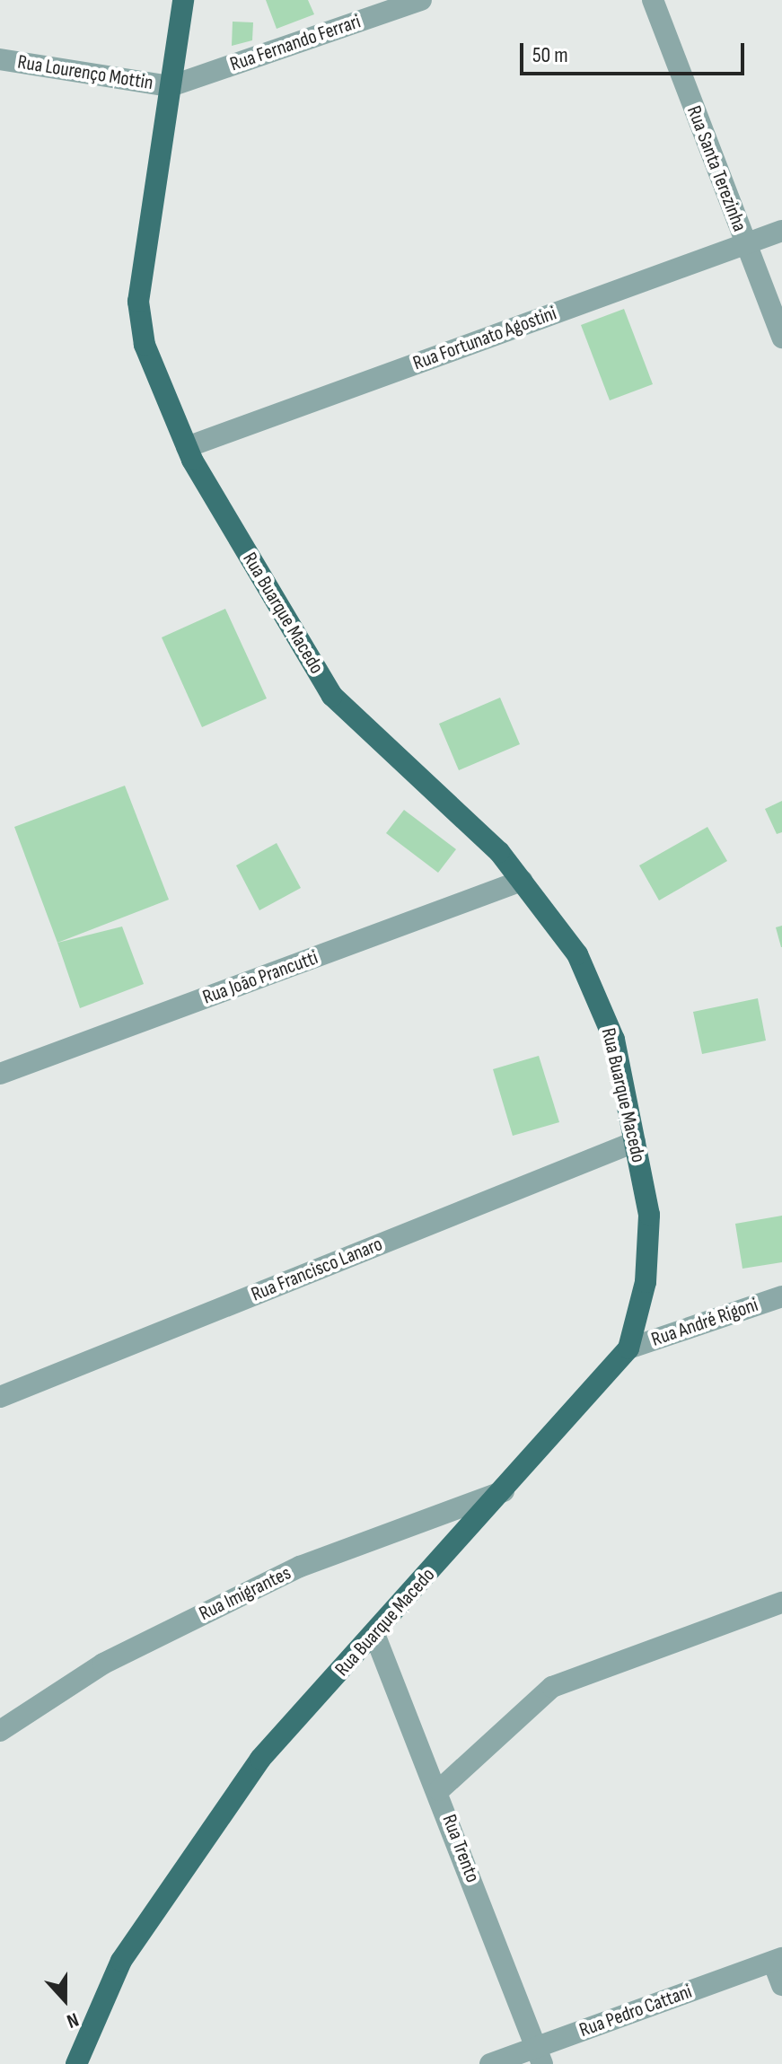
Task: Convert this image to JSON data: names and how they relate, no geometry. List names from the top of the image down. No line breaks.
{"streets":{"main road":["Rua Buarque Macedo"],"street":["Rua Fernando Ferrari","Rua Lourenço Mottin","Rua Santa Terezinha","Rua Fortunato Agostini","Rua João Prancutti","Rua Francisco Lanaro","Rua André Rigoni","Rua Imigrantes","Rua Trento","Rua Pedro Cattani"]},"crossings":[["Rua Fernando Ferrari","Rua Lourenço Mottin"],["Rua Fernando Ferrari","Rua Buarque Macedo"],["Rua Lourenço Mottin","Rua Buarque Macedo"],["Rua Santa Terezinha","Rua Fortunato Agostini"],["Rua Fortunato Agostini","Rua Buarque Macedo"],["Rua Buarque Macedo","Rua João Prancutti"],["Rua Buarque Macedo","Rua Francisco Lanaro"],["Rua Buarque Macedo","Rua André Rigoni"],["Rua Buarque Macedo","Rua Imigrantes"],["Rua Buarque Macedo","Rua Trento"],["Rua Trento","Rua Pedro Cattani"]],"scale_bar":"50 m","north":"bottom"}
